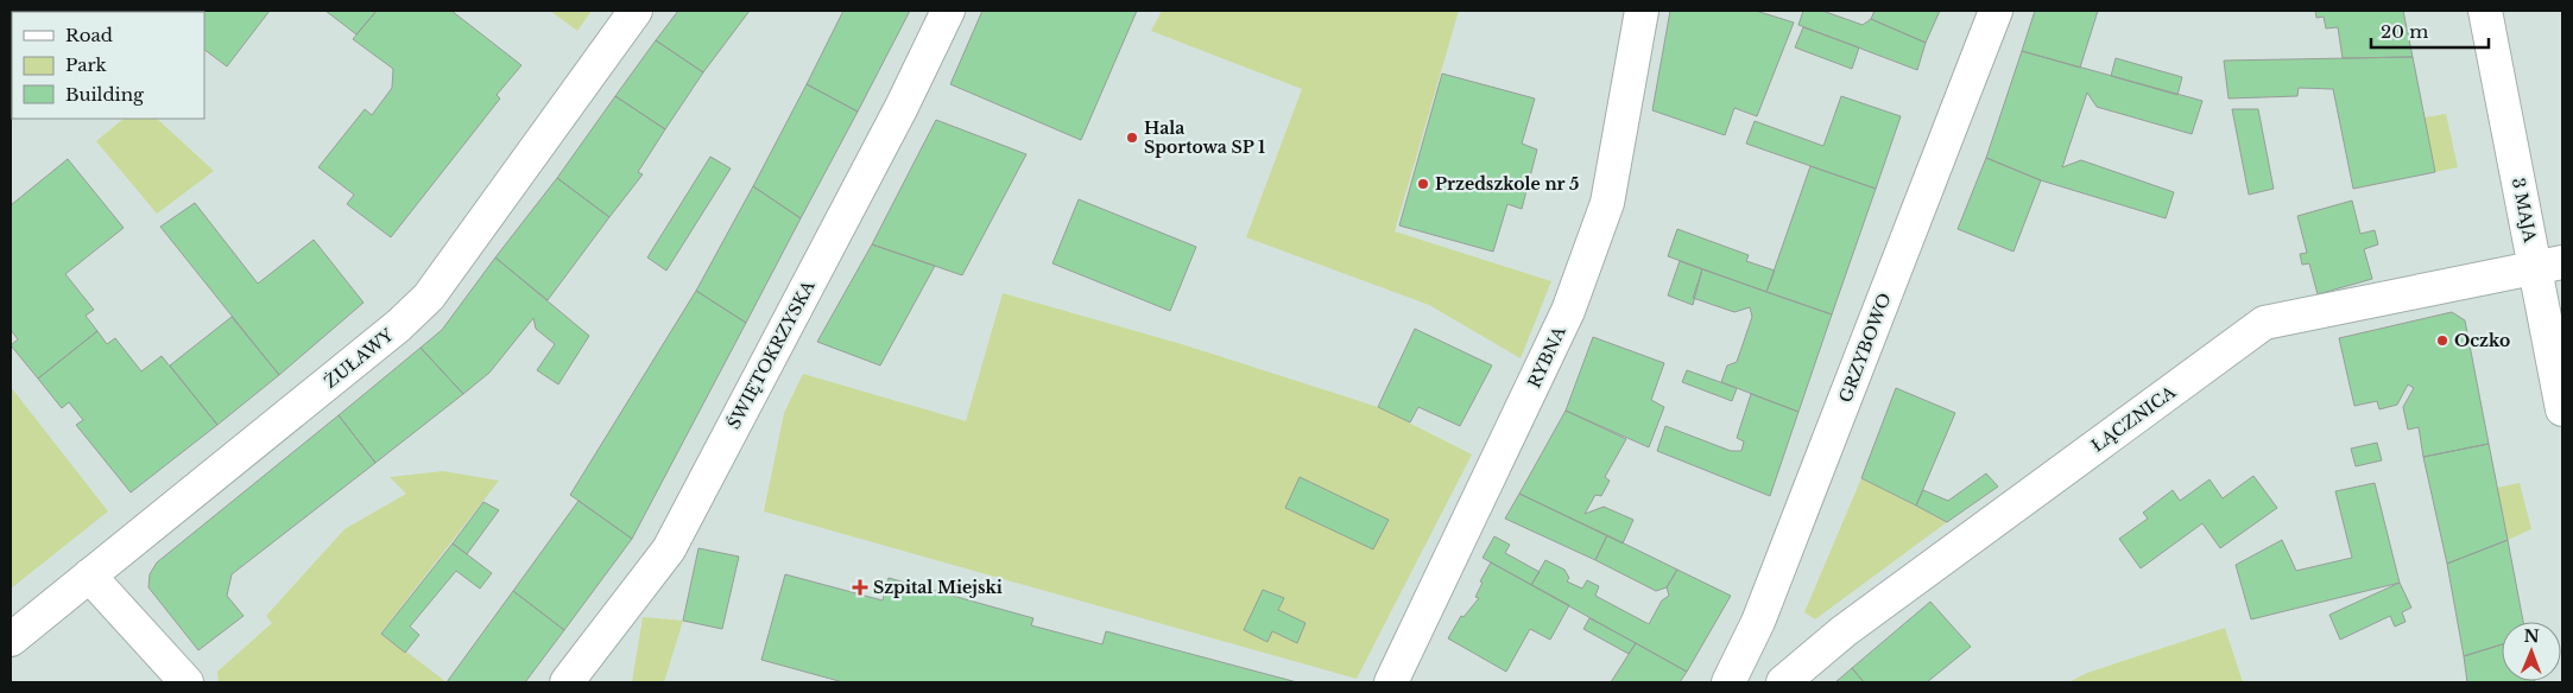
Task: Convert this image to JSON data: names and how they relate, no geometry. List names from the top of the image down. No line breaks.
{"streets":{"street":["3 MAJA","GRZYBOWO","ŚWIĘTOKRZYSKA","RYBNA","ŻUŁAWY","ŁĄCZNICA"]},"crossings":[["3 MAJA","ŁĄCZNICA"]],"places":{"other":["Hala Sportowa SP 1","Przedszkole nr 5","Oczko"],"health":["Szpital Miejski"]},"legend":["Road","Park","Building"],"scale_bar":"20 m","north":"top"}
